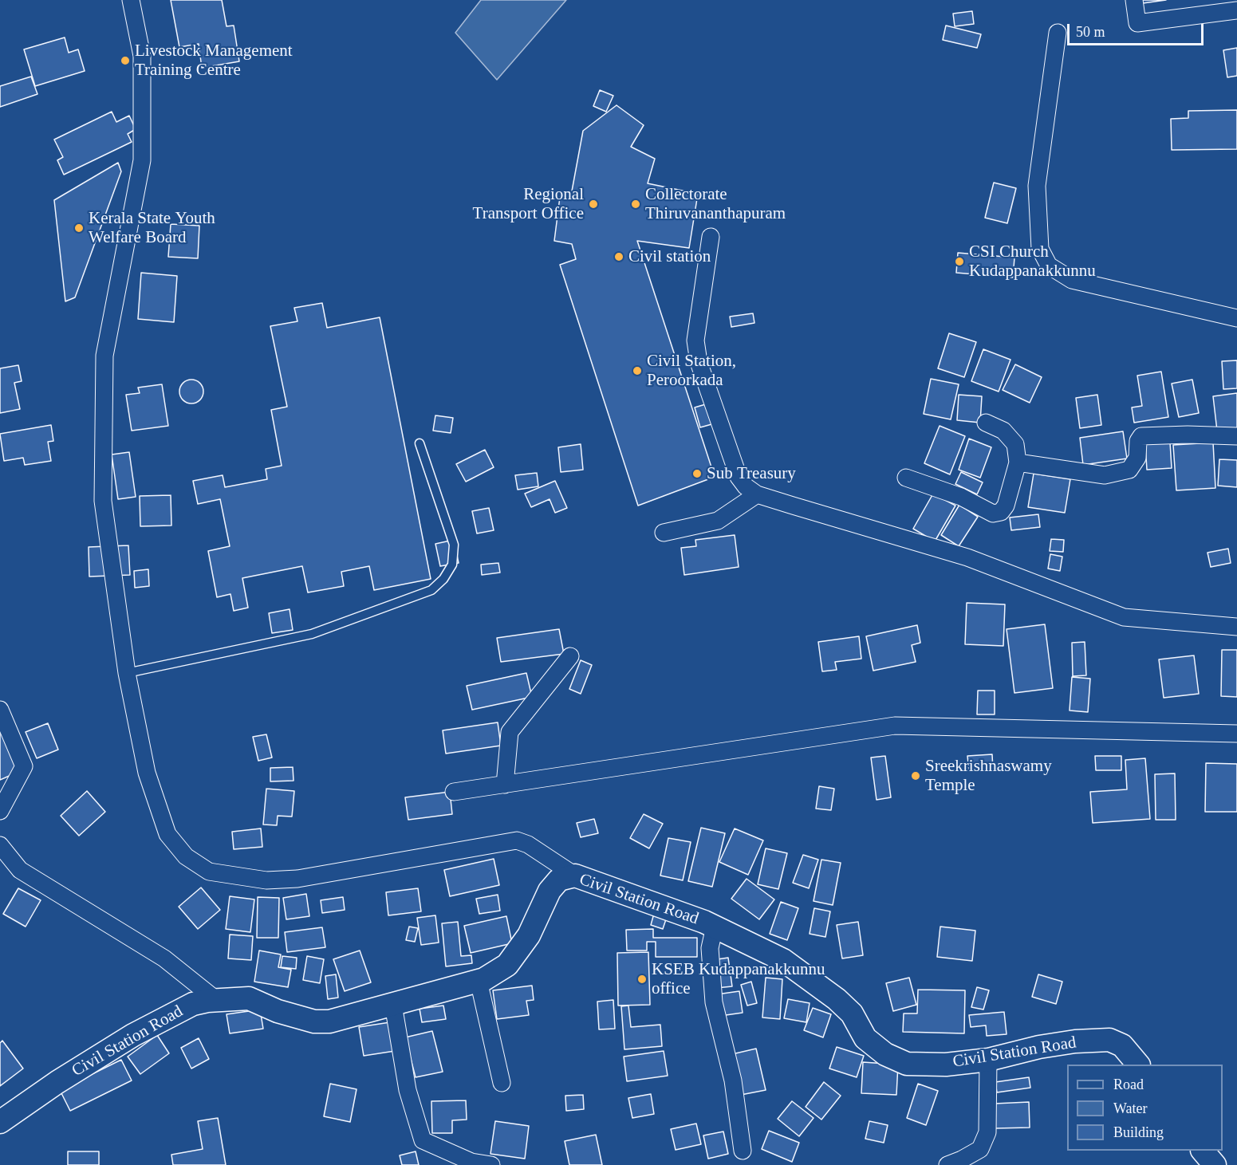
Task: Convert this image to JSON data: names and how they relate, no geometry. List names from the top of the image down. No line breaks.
{"streets":{"main road":["Civil Station Road"]},"places":["Livestock Management Training Centre","Regional Transport Office","Collectorate Thiruvananthapuram","Kerala State Youth Welfare Board","Civil station","CSI Church Kudappanakkunnu","Civil Station, Peroorkada","Sub Treasury","Sreekrishnaswamy Temple","KSEB Kudappanakkunnu office"],"legend":["Road","Water","Building"],"scale_bar":"50 m"}
